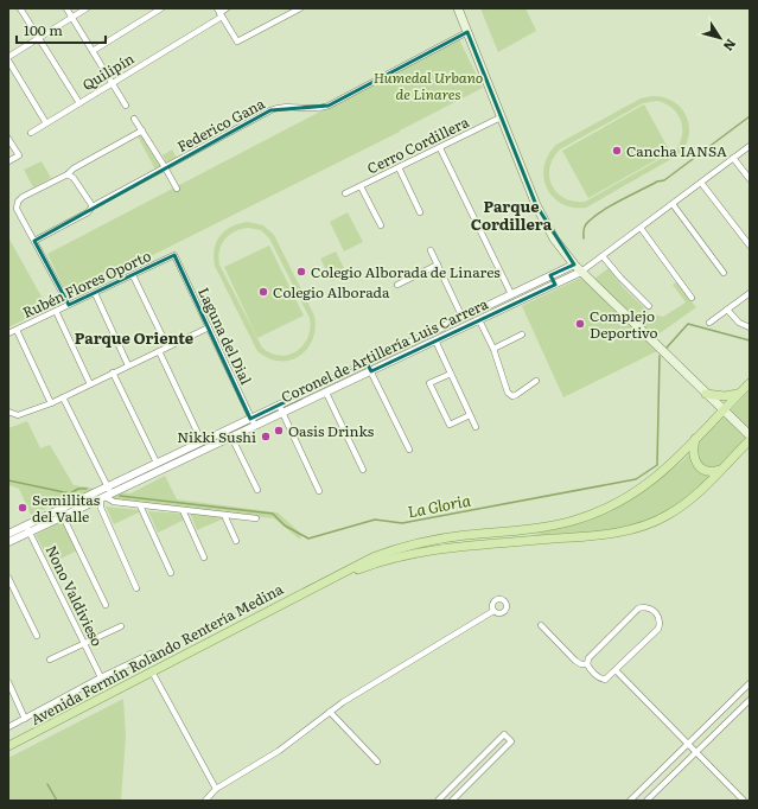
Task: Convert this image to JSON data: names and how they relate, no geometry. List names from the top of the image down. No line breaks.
{"streets":{"main road":["Avenida Fermín Rolando Rentería Medina"],"street":["Quilipín","Federico Gana","Cerro Cordillera","Rubén Flores Oporto","Laguna del Dial","Coronel de Artillería Luis Carrera","Nono Valdivieso"]},"crossings":[["Rubén Flores Oporto","Laguna del Dial"],["Laguna del Dial","Coronel de Artillería Luis Carrera"],["Coronel de Artillería Luis Carrera","Nono Valdivieso"]],"districts":["Parque Cordillera","Parque Oriente"],"water":["La Gloria"],"parks":["Humedal Urbano de Linares"],"places":["Cancha IANSA","Colegio Alborada de Linares","Colegio Alborada","Complejo Deportivo","Oasis Drinks","Nikki Sushi","Semillitas del Valle"],"scale_bar":"100 m","north":"bottom right"}
